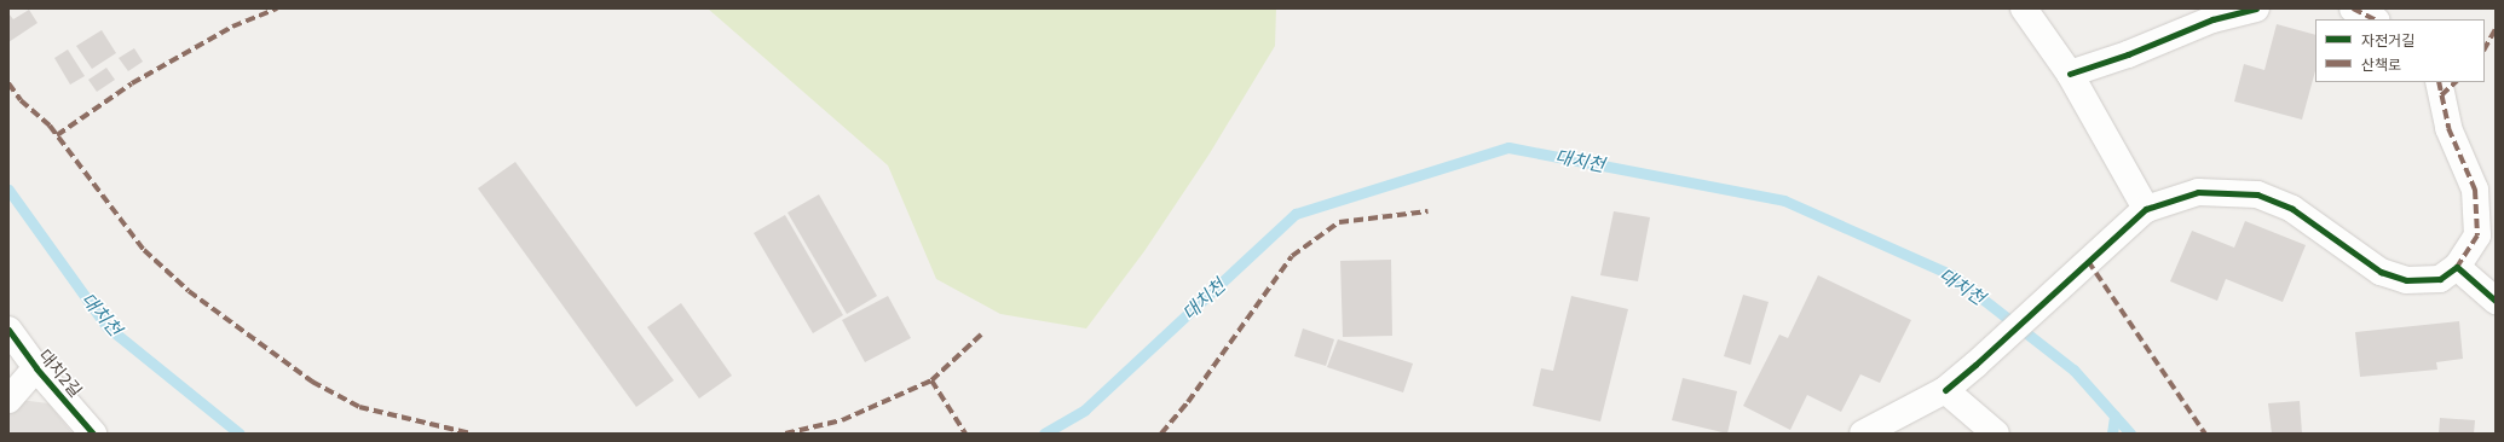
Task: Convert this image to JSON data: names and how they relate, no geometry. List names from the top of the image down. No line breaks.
{"streets":{"street":["대치2길"]},"water":["대치천"],"legend":["자전거길","산책로"]}
